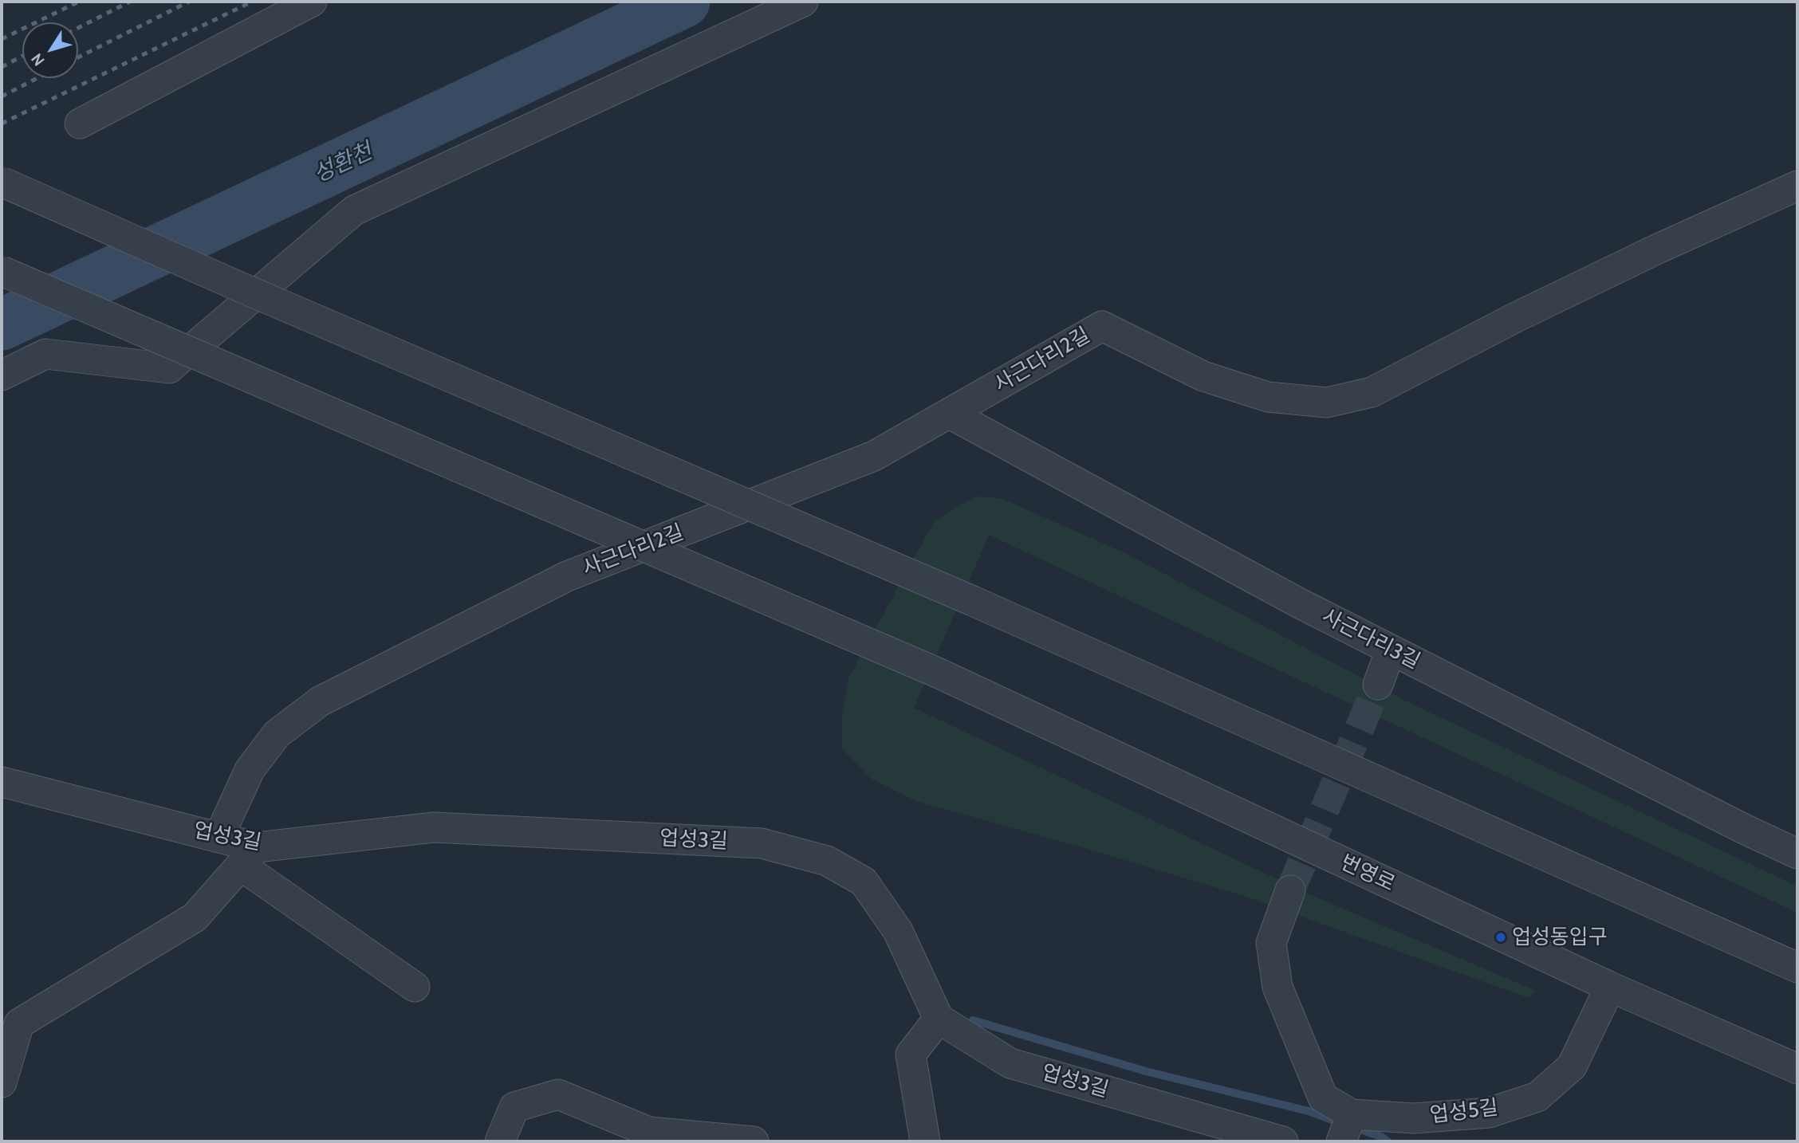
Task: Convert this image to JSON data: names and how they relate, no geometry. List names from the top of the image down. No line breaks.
{"streets":{"street":["사근다리2길","사근다리3길","업성3길","번영로","업성5길"]},"crossings":[["사근다리2길","사근다리3길"],["사근다리2길","업성3길"],["번영로","업성5길"]],"water":["성환천"],"places":["업성동입구"],"north":"bottom left"}
